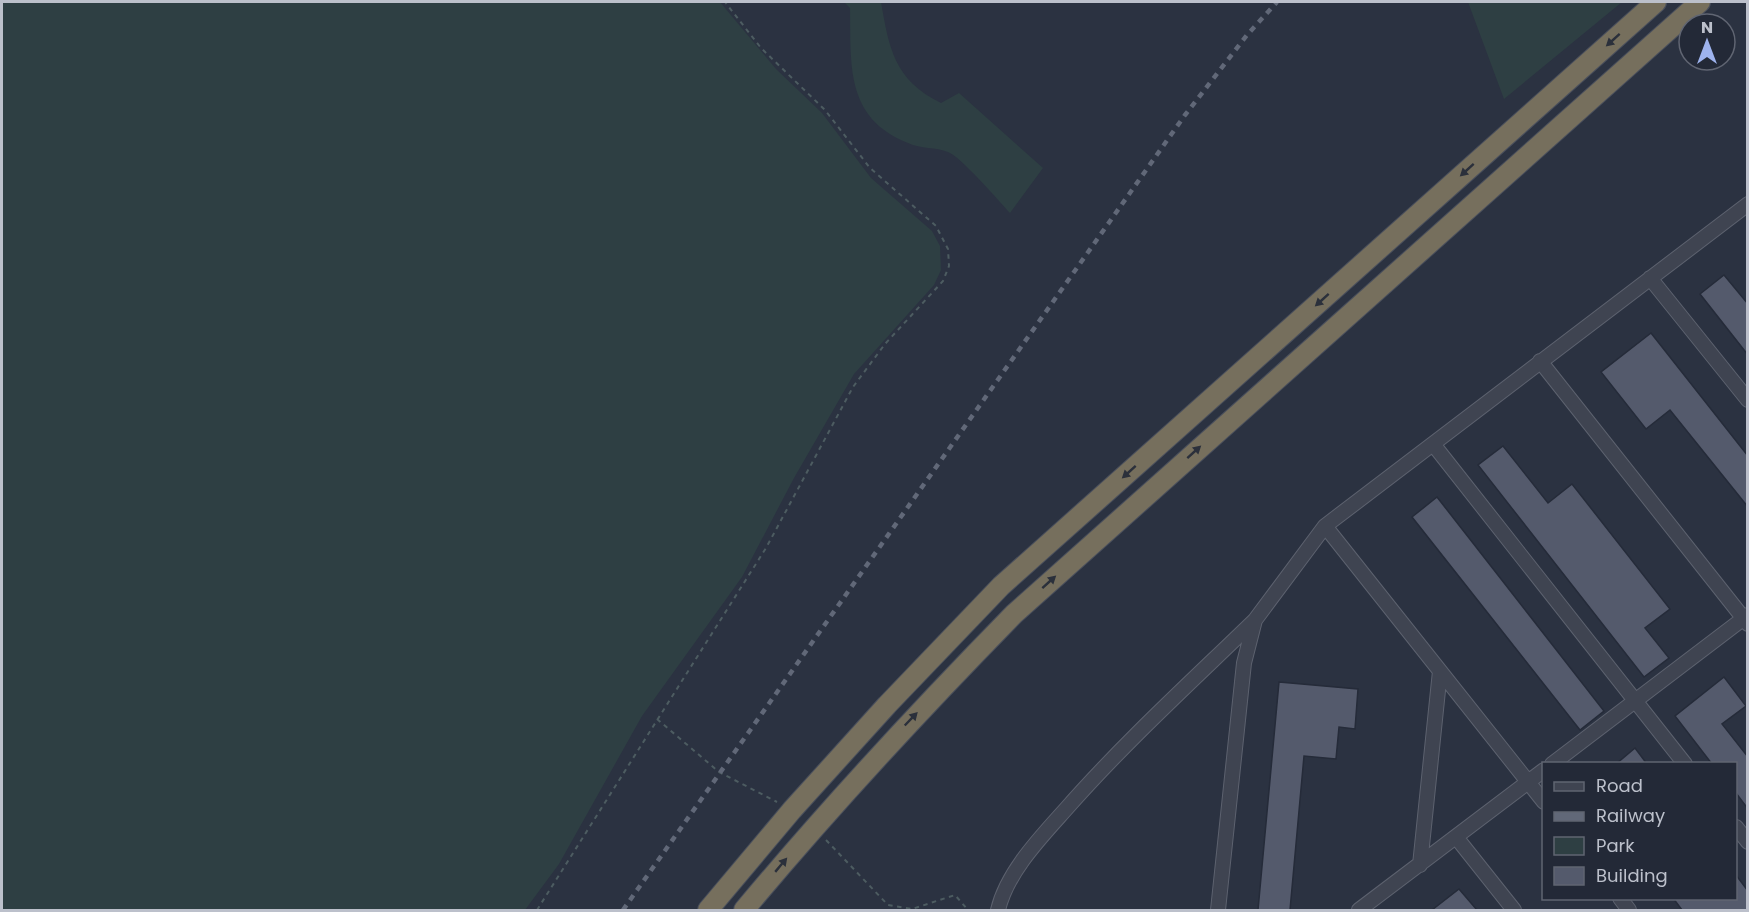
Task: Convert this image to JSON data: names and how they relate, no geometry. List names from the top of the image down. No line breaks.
{"legend":["Road","Railway","Park","Building"],"north":"top"}
